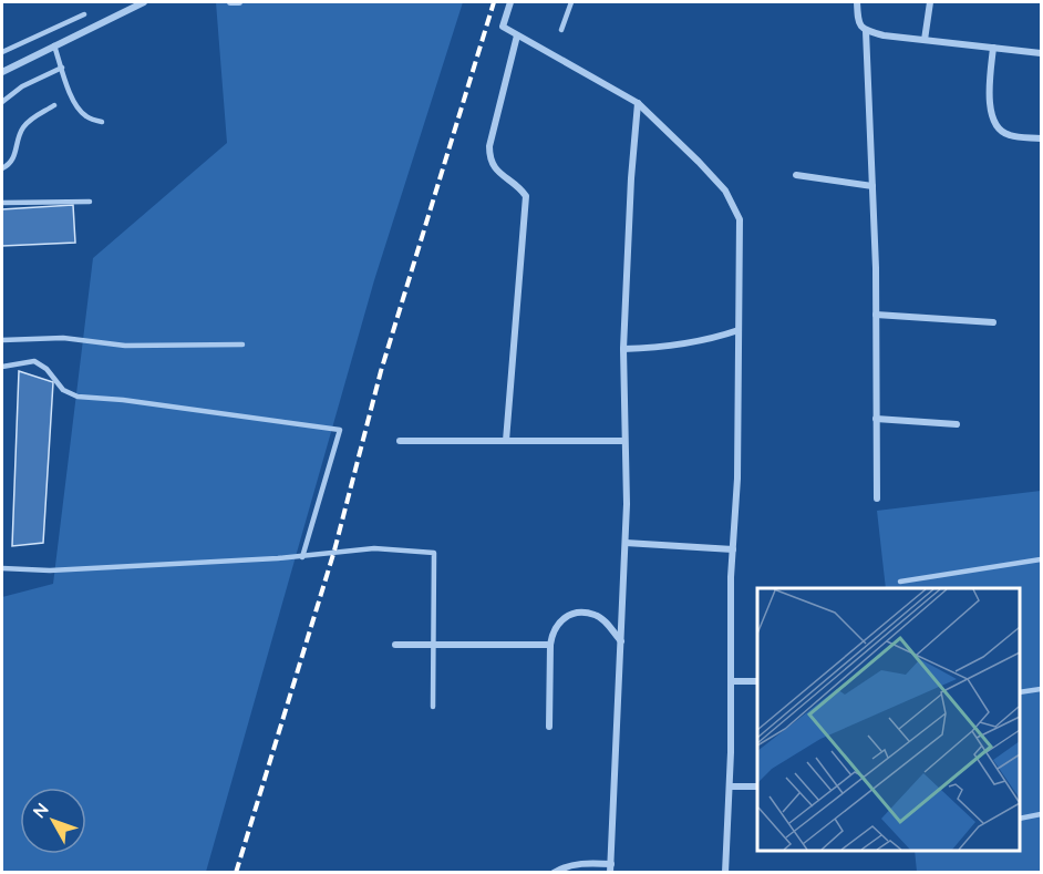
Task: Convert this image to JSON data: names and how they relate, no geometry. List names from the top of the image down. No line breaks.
{"north":"top left"}
